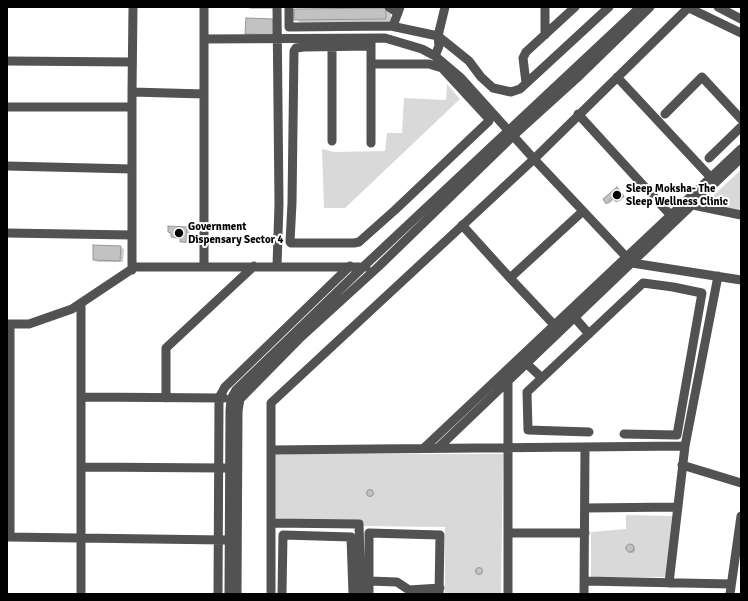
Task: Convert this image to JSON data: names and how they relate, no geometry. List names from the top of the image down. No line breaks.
{"places":["Sleep Moksha- The Sleep Wellness Clinic","Government Dispensary Sector 4"]}
